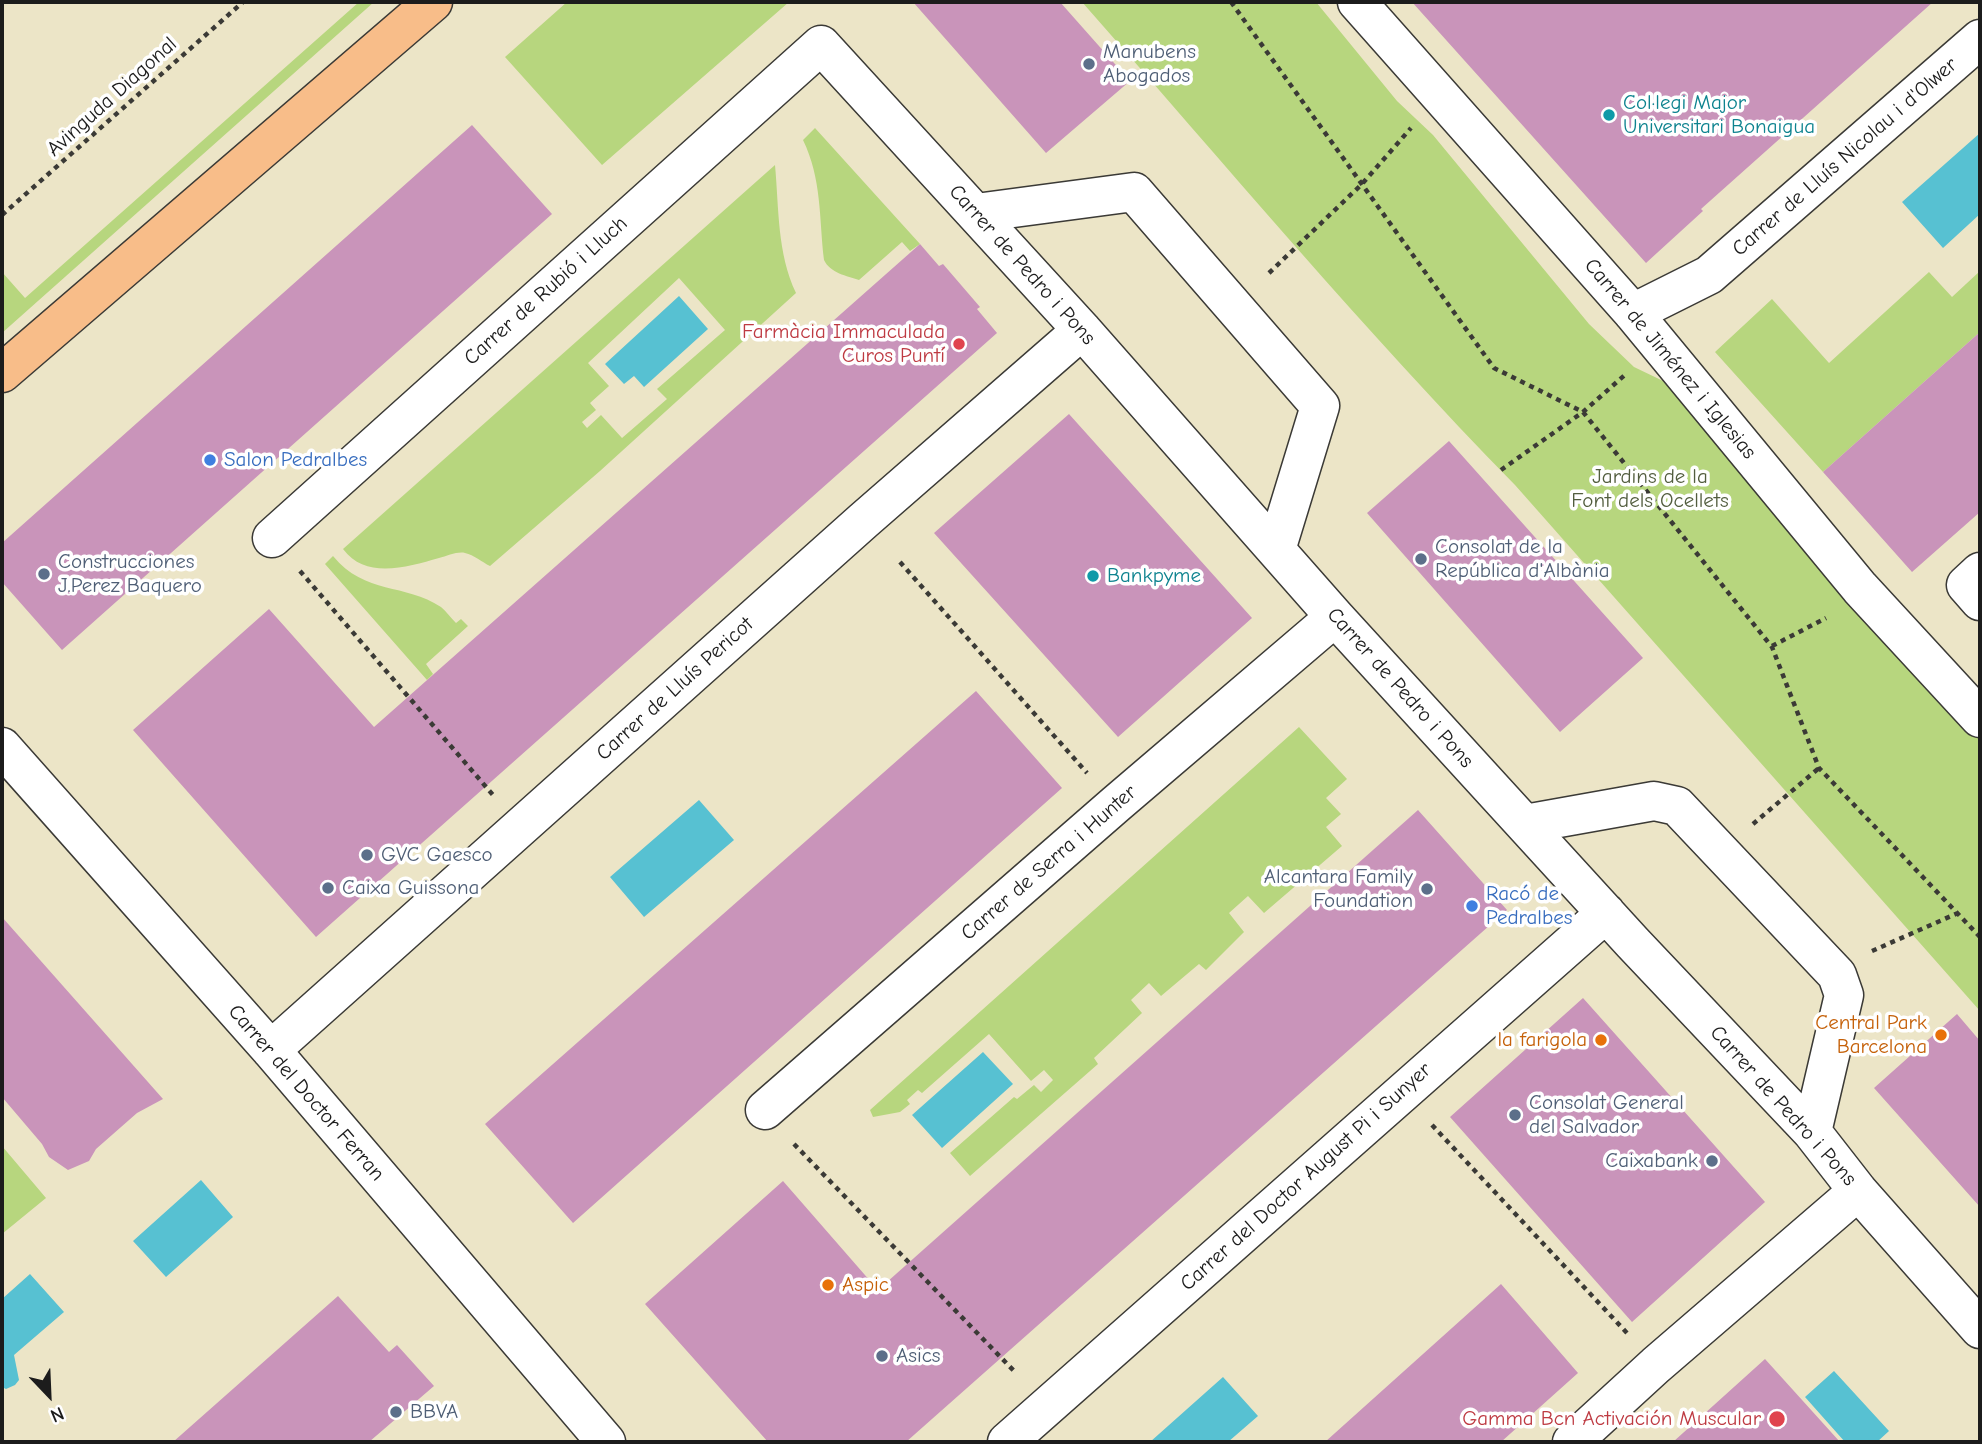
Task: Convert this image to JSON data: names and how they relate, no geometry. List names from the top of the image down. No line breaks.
{"streets":{"street":["Carrer de Lluís Nicolau i d'Olwer","Carrer de Pedro i Pons","Carrer de Rubió i Lluch","Carrer de Jiménez i Iglesias","Carrer de Lluís Pericot","Carrer de Serra i Hunter","Carrer del Doctor Ferran","Carrer del Doctor August Pi i Sunyer"],"path":["Avinguda Diagonal"]},"crossings":[["Carrer de Lluís Nicolau i d'Olwer","Carrer de Jiménez i Iglesias"],["Carrer de Pedro i Pons","Carrer de Rubió i Lluch"],["Carrer de Pedro i Pons","Carrer de Lluís Pericot"],["Carrer de Pedro i Pons","Carrer de Serra i Hunter"],["Carrer de Pedro i Pons","Carrer del Doctor August Pi i Sunyer"],["Carrer de Lluís Pericot","Carrer del Doctor Ferran"]],"parks":["Jardins de la Font dels Ocellets"],"places":["Manubens Abogados","Col·legi Major Universitari Bonaigua","Farmàcia Immaculada Curos Puntí","Salon Pedralbes","Consolat de la República d'Albània","Construcciones J.Perez Baquero","Bankpyme","GVC Gaesco","Caixa Guissona","Alcantara Family Foundation","Racó de Pedralbes","Central Park Barcelona","la farigola","Consolat General del Salvador","Caixabank","Aspic","Asics","BBVA","Gamma Bcn Activación Muscular"],"north":"bottom right"}
